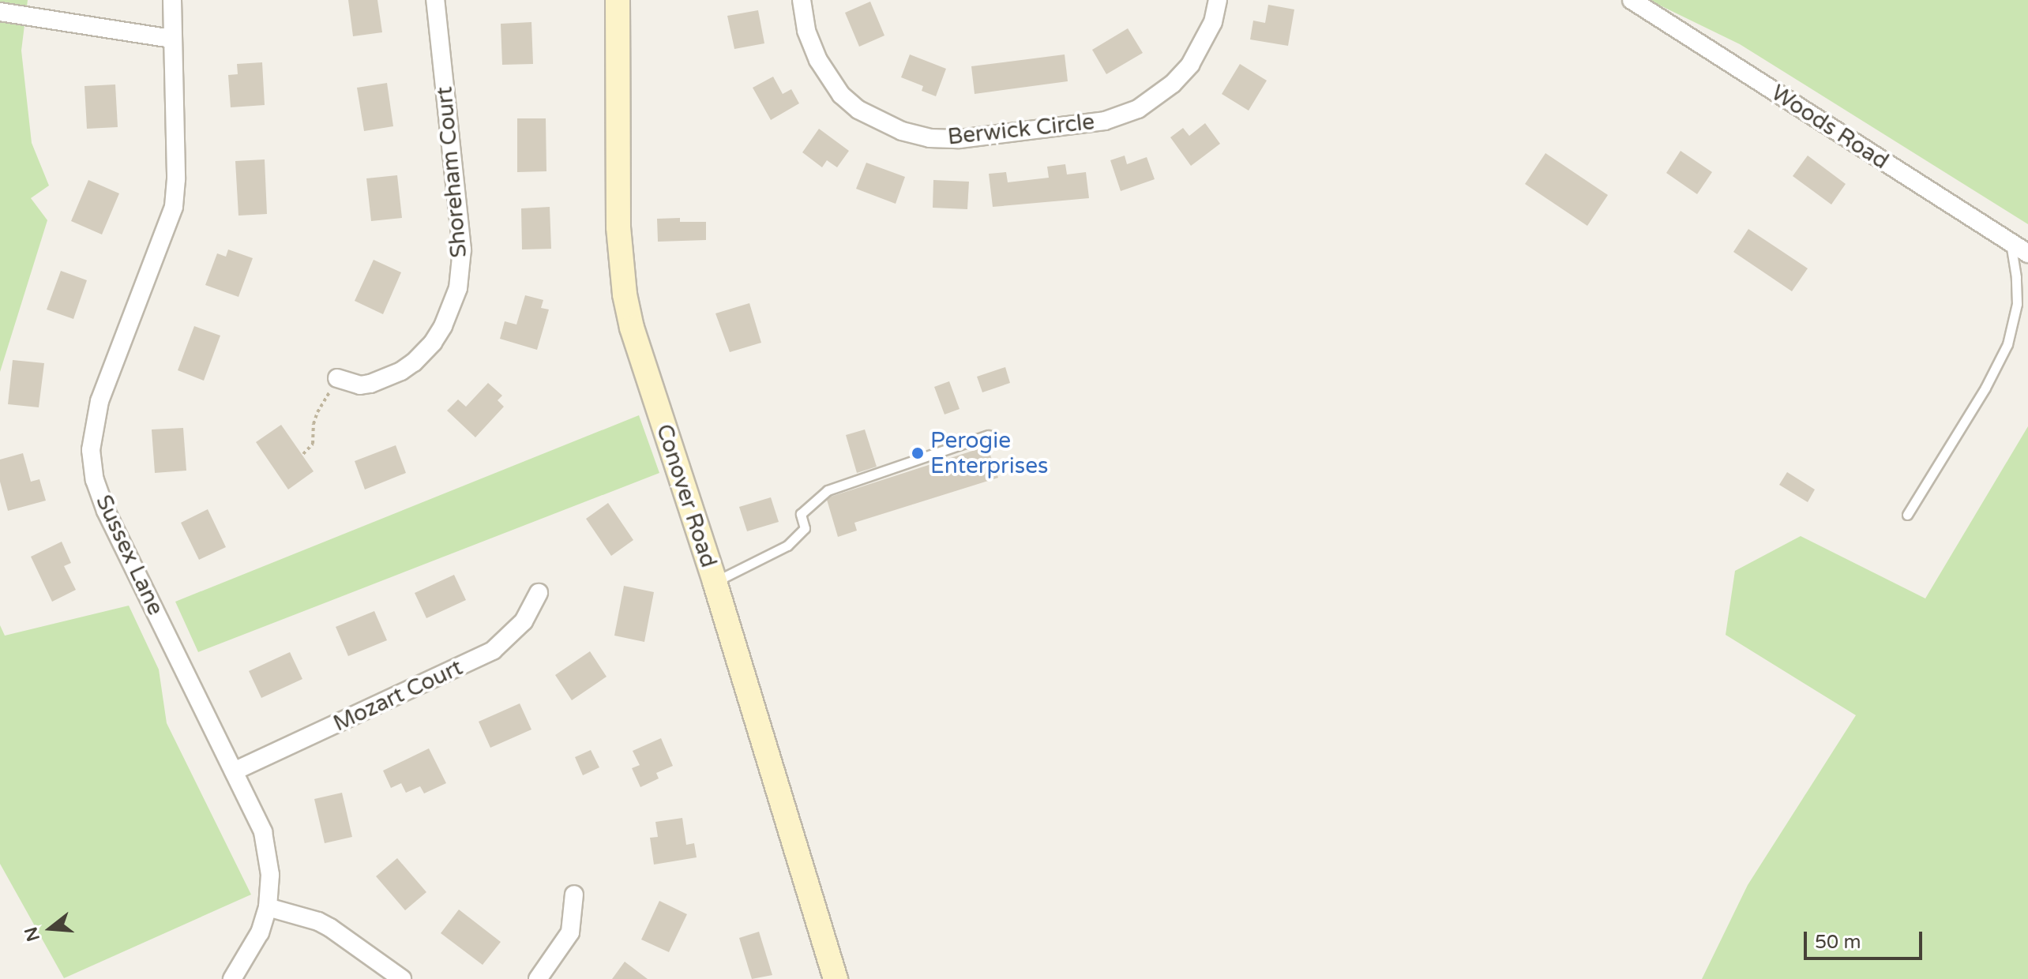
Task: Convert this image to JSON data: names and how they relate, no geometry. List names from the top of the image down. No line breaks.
{"streets":{"street":["Woods Road","Berwick Circle","Shoreham Court","Conover Road","Sussex Lane","Mozart Court"]},"crossings":[["Sussex Lane","Mozart Court"]],"places":["Perogie Enterprises"],"scale_bar":"50 m","north":"left"}
